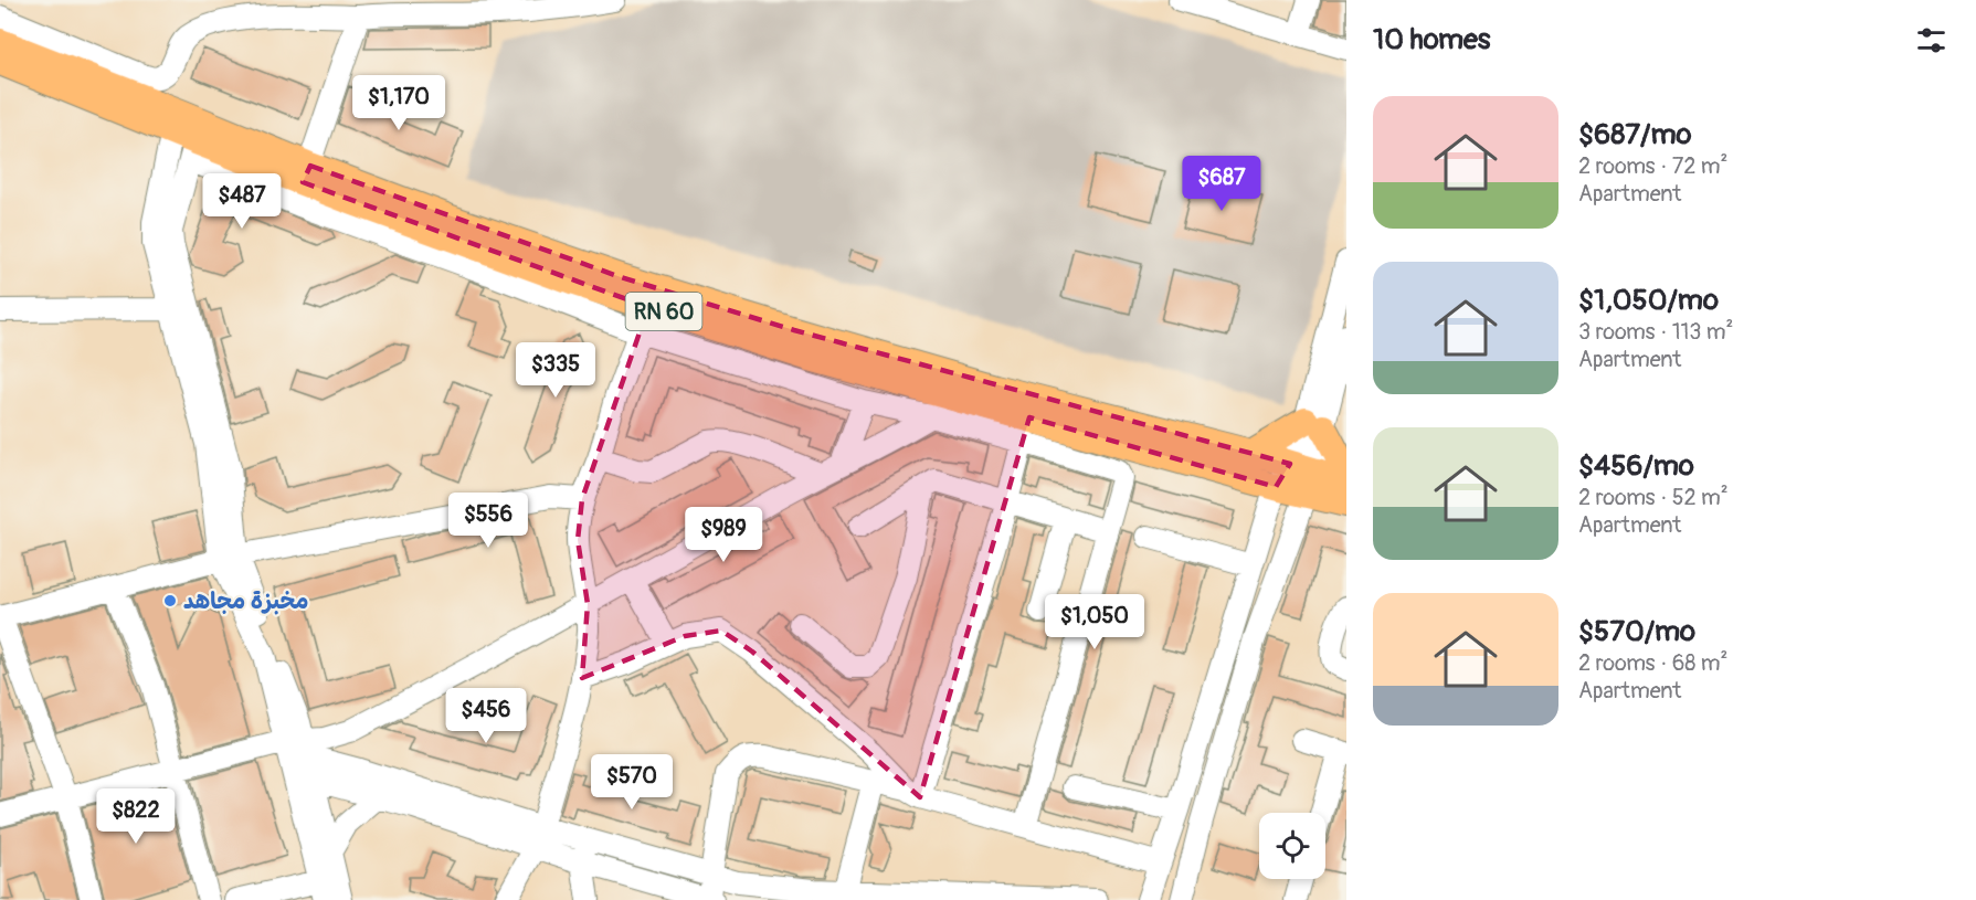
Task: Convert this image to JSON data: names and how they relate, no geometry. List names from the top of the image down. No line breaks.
{"streets":{"main road":["RN 60"]},"places":["مخبزة مجاهد"],"page":{"heading":"10 homes","price":["$1,170","$687","$487","$335","$556","$989","$1,050","$456","$570","$822"],"list":[{"name":"$687/mo","note":"2 rooms · 72 m² · Apartment"},{"name":"$1,050/mo","note":"3 rooms · 113 m² · Apartment"},{"name":"$456/mo","note":"2 rooms · 52 m² · Apartment"},{"name":"$570/mo","note":"2 rooms · 68 m² · Apartment"}]}}
